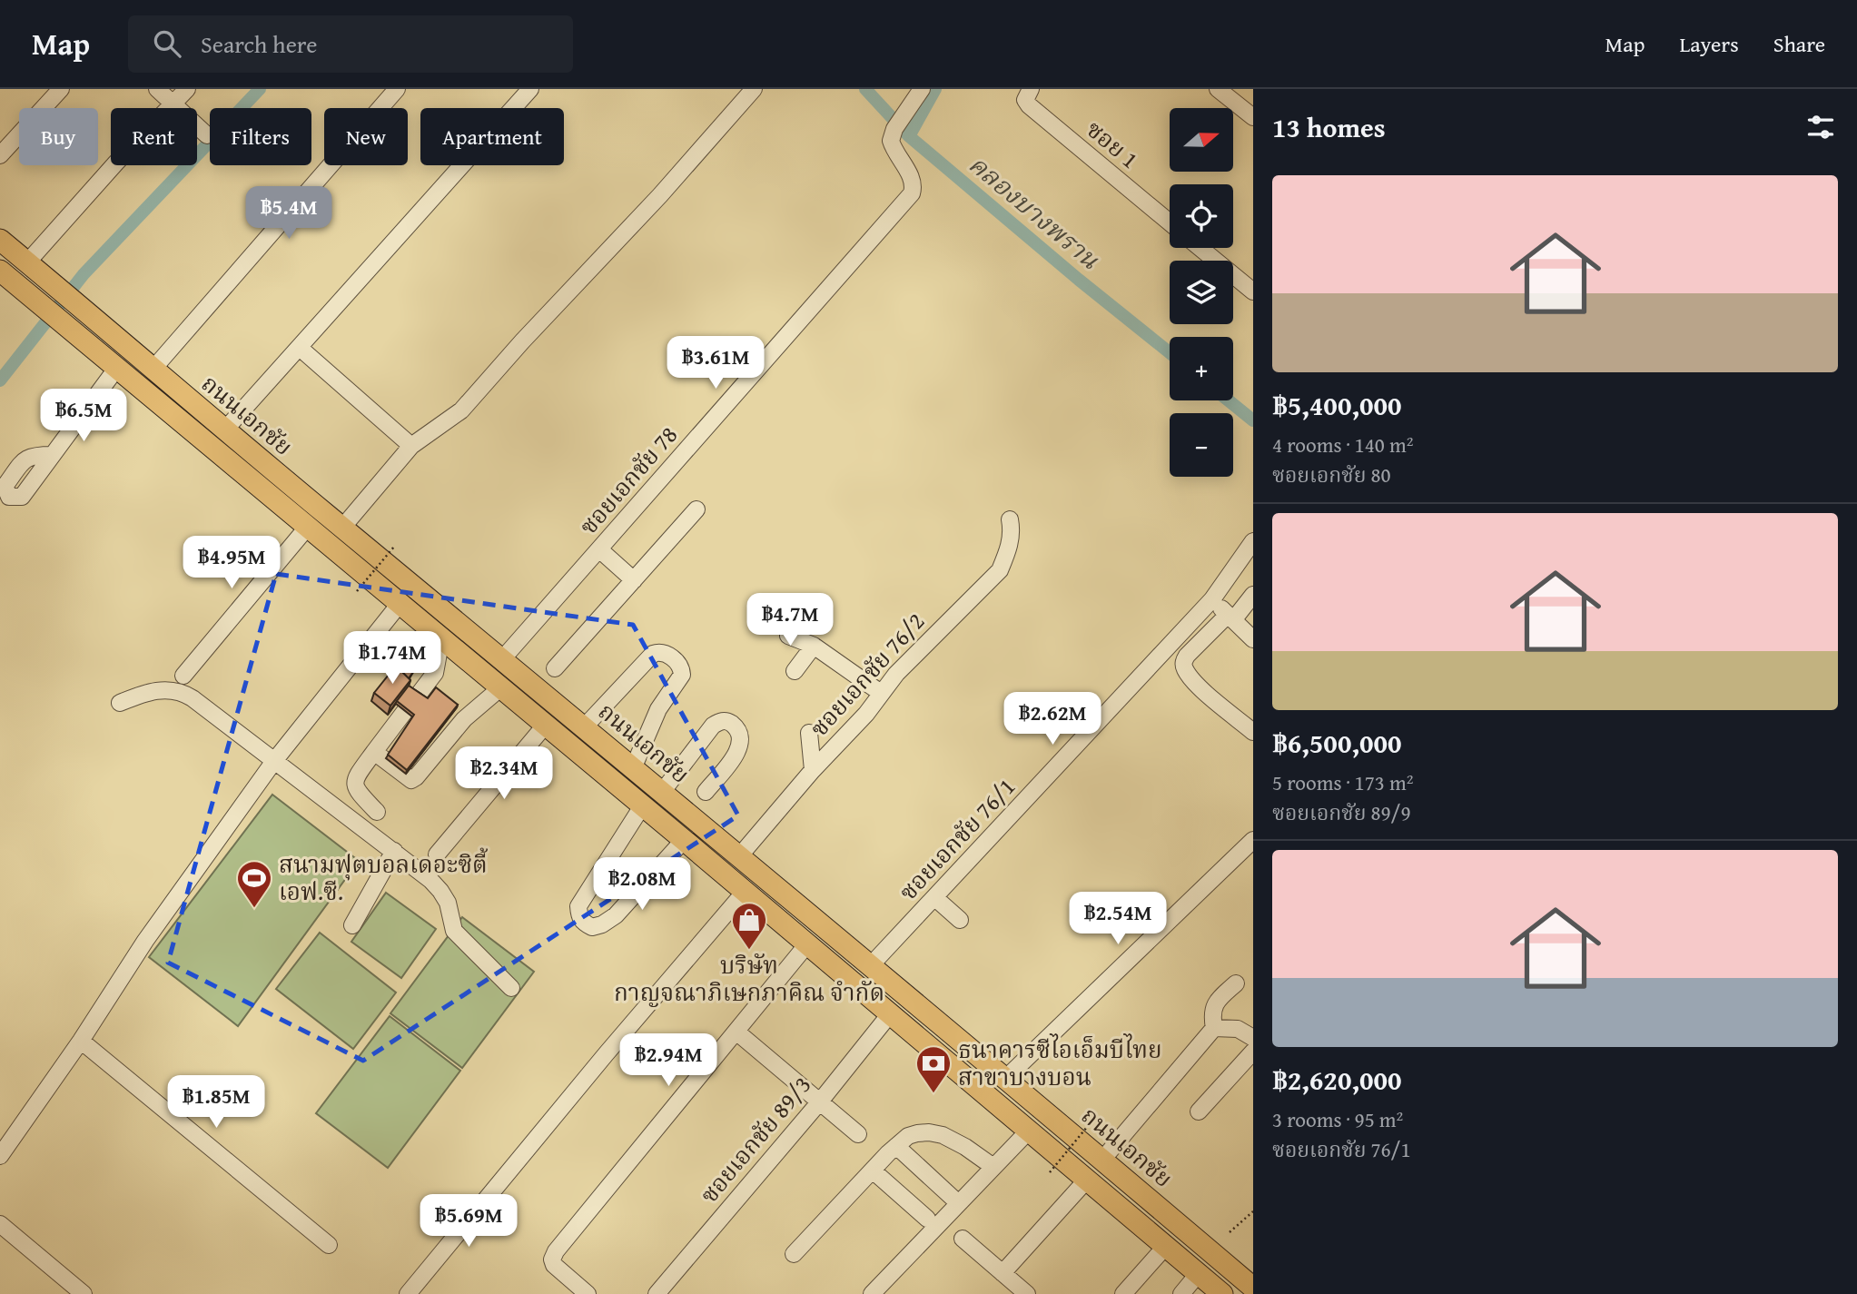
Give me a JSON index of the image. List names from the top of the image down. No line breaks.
{"streets":{"main road":["ถนนเอกชัย"],"street":["ซอย 1","ซอยเอกชัย 78","ซอยเอกชัย 76/2","ซอยเอกชัย 76/1","ซอยเอกชัย 89/3"]},"crossings":[["ถนนเอกชัย","ซอยเอกชัย 78"],["ถนนเอกชัย","ซอยเอกชัย 76/2"],["ถนนเอกชัย","ซอยเอกชัย 76/1"],["ถนนเอกชัย","ซอยเอกชัย 89/3"]],"water":["คลองบางพราน"],"places":{"sports":["สนามฟุตบอลเดอะซิตี้ เอฟ.ซี."],"shop":["บริษัท กาญจณาภิเษกภาคิณ จำกัด"],"bank":["ธนาคารซีไอเอ็มบีไทย สาขาบางบอน"]},"north":"right","page":{"header":"Map","search":"Search here","nav":["Map","Layers","Share"],"heading":"13 homes","map_buttons":["+","−"],"chip":["Buy","Rent","Filters","New","Apartment"],"list":[{"name":"฿5,400,000","note":"4 rooms · 140 m² · ซอยเอกชัย 80"},{"name":"฿6,500,000","note":"5 rooms · 173 m² · ซอยเอกชัย 89/9"},{"name":"฿2,620,000","note":"3 rooms · 95 m² · ซอยเอกชัย 76/1"}],"price":["฿5.4M","฿3.61M","฿6.5M","฿4.95M","฿4.7M","฿1.74M","฿2.62M","฿2.34M","฿2.08M","฿2.54M","฿2.94M","฿1.85M","฿5.69M"]}}
